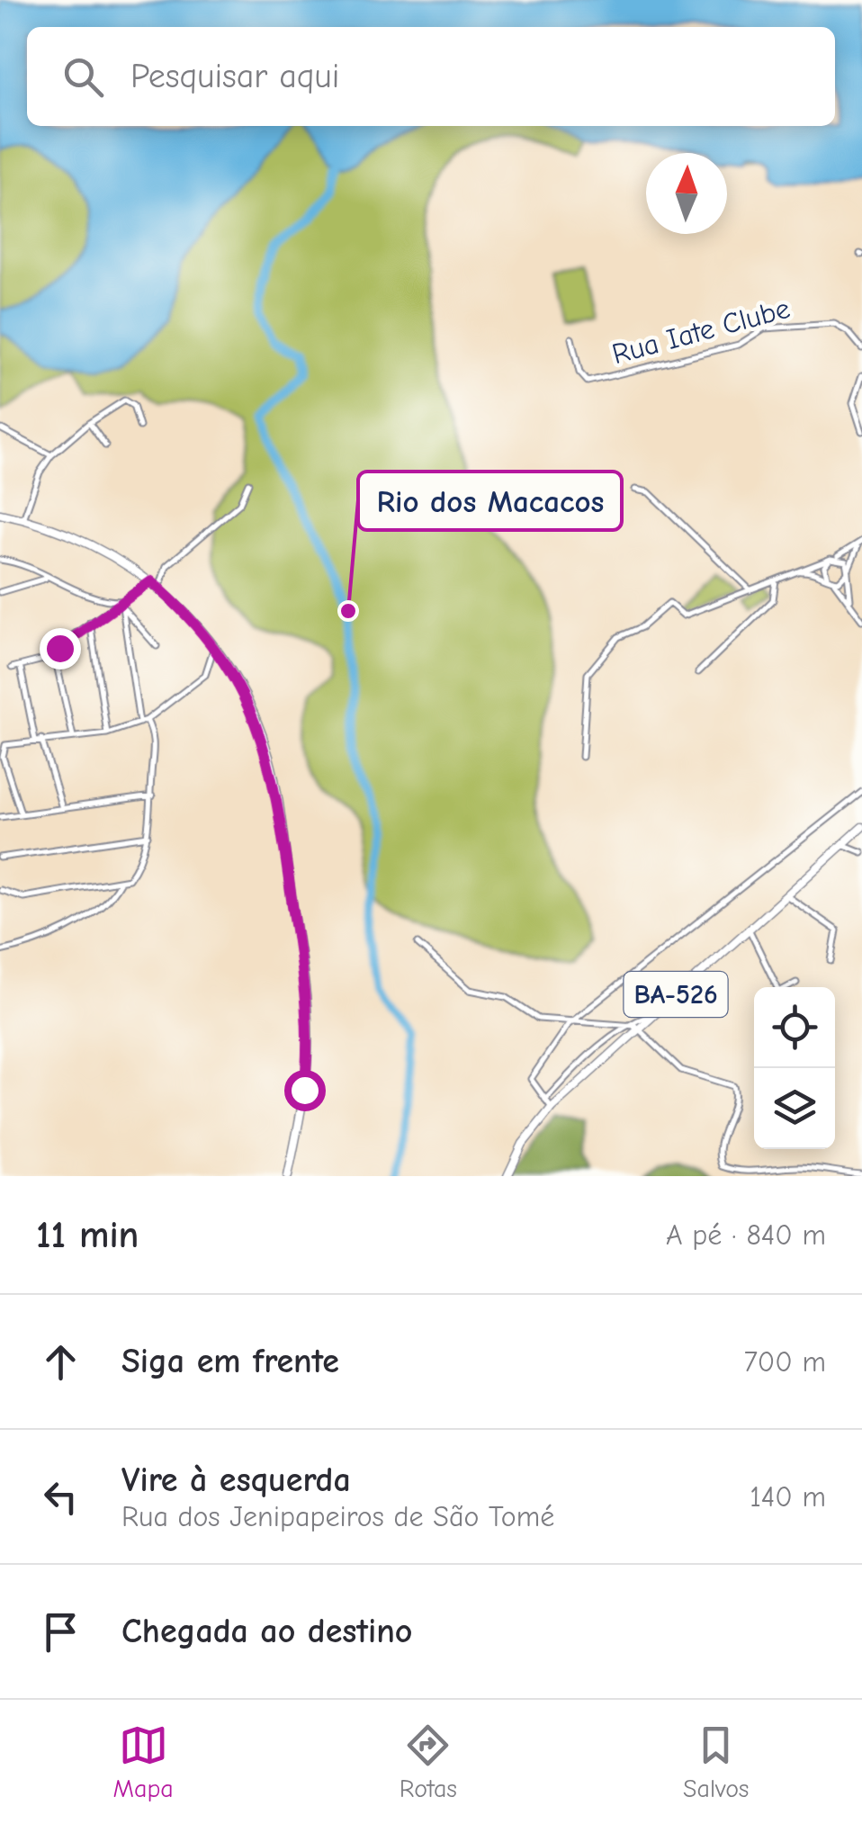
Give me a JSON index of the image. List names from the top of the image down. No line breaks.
{"streets":{"main road":["BA-526"],"street":["Rua Iate Clube"]},"places":["Rio dos Macacos"],"north":"top","page":{"search":"Pesquisar aqui","heading":["11 min","A pé · 840 m"],"list":[["Siga em frente","700 m"],["Vire à esquerda","Rua dos Jenipapeiros de São Tomé","140 m"],"Chegada ao destino"],"nav":["Mapa","Rotas","Salvos"]}}
